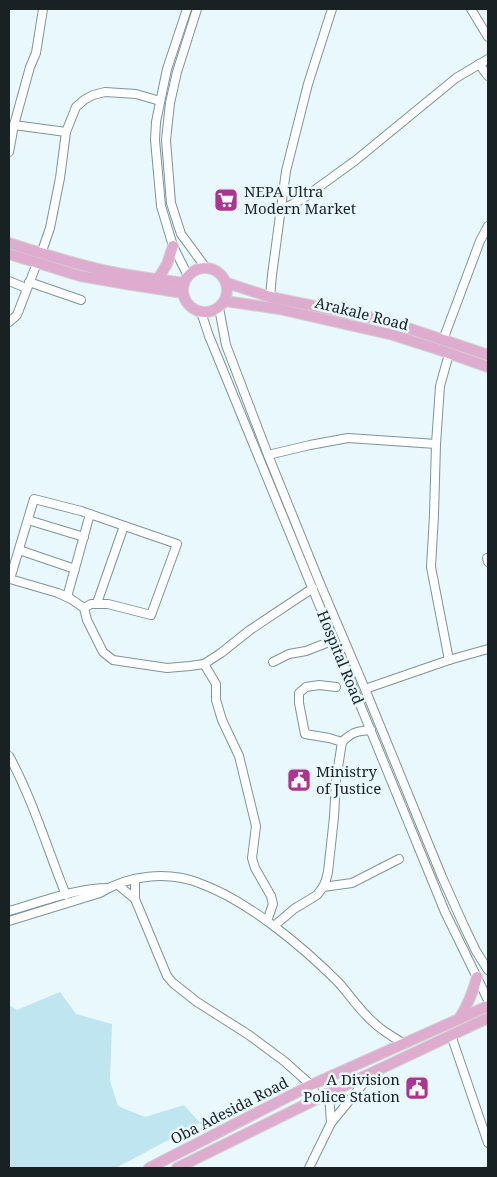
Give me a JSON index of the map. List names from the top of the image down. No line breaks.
{"streets":{"main road":["Arakale Road","Oba Adesida Road"],"street":["Hospital Road"]},"crossings":[["Arakale Road","Hospital Road"]],"places":{"supermarket":["NEPA Ultra Modern Market"],"public building":["Ministry of Justice","A Division Police Station"]}}
